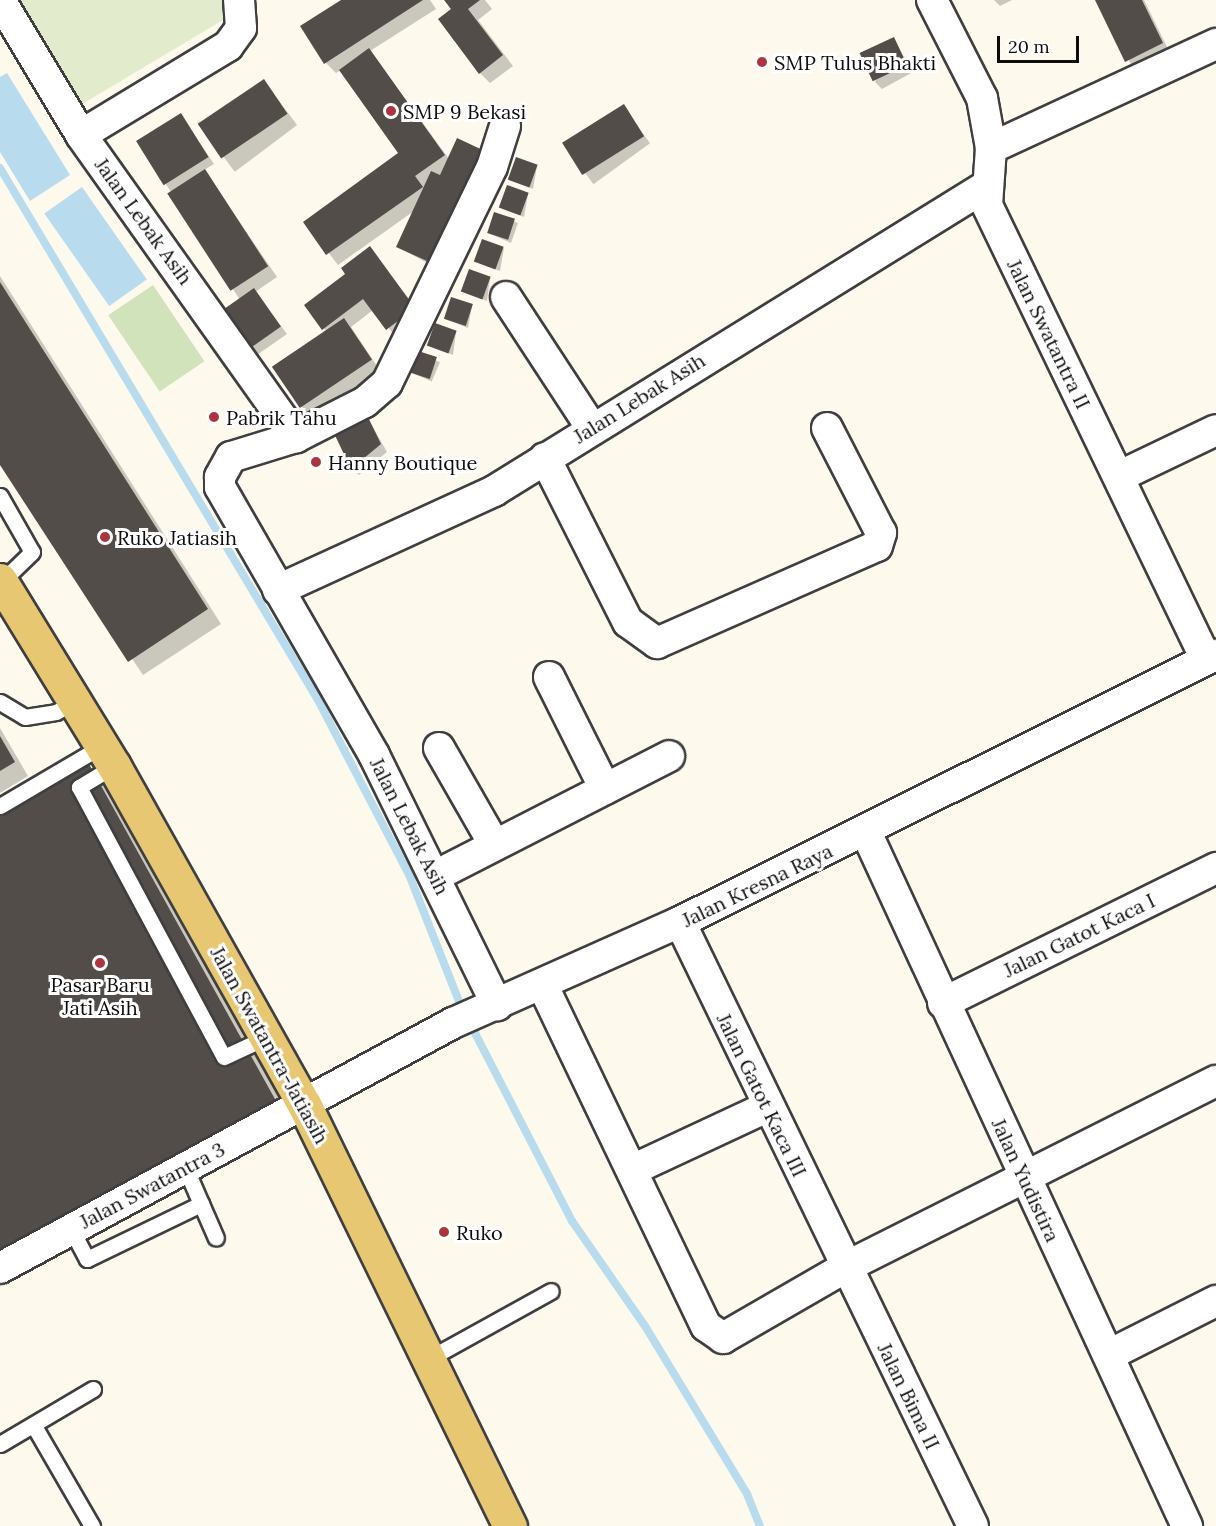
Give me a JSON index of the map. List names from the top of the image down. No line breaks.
{"streets":{"main road":["Jalan Swatantra-Jatiasih"],"street":["Jalan Lebak Asih","Jalan Swatantra II","Jalan Kresna Raya","Jalan Gatot Kaca I","Jalan Gatot Kaca III","Jalan Yudistira","Jalan Swatantra 3","Jalan Bima II"]},"crossings":[["Jalan Lebak Asih","Jalan Swatantra II"],["Jalan Lebak Asih","Jalan Kresna Raya"],["Jalan Swatantra II","Jalan Kresna Raya"],["Jalan Kresna Raya","Jalan Swatantra-Jatiasih"],["Jalan Kresna Raya","Jalan Gatot Kaca III"],["Jalan Kresna Raya","Jalan Yudistira"],["Jalan Kresna Raya","Jalan Swatantra 3"],["Jalan Gatot Kaca I","Jalan Yudistira"],["Jalan Swatantra-Jatiasih","Jalan Swatantra 3"],["Jalan Gatot Kaca III","Jalan Bima II"]],"places":["SMP Tulus Bhakti","SMP 9 Bekasi","Pabrik Tahu","Hanny Boutique","Ruko Jatiasih","Pasar Baru Jati Asih","Ruko"],"scale_bar":"20 m"}
